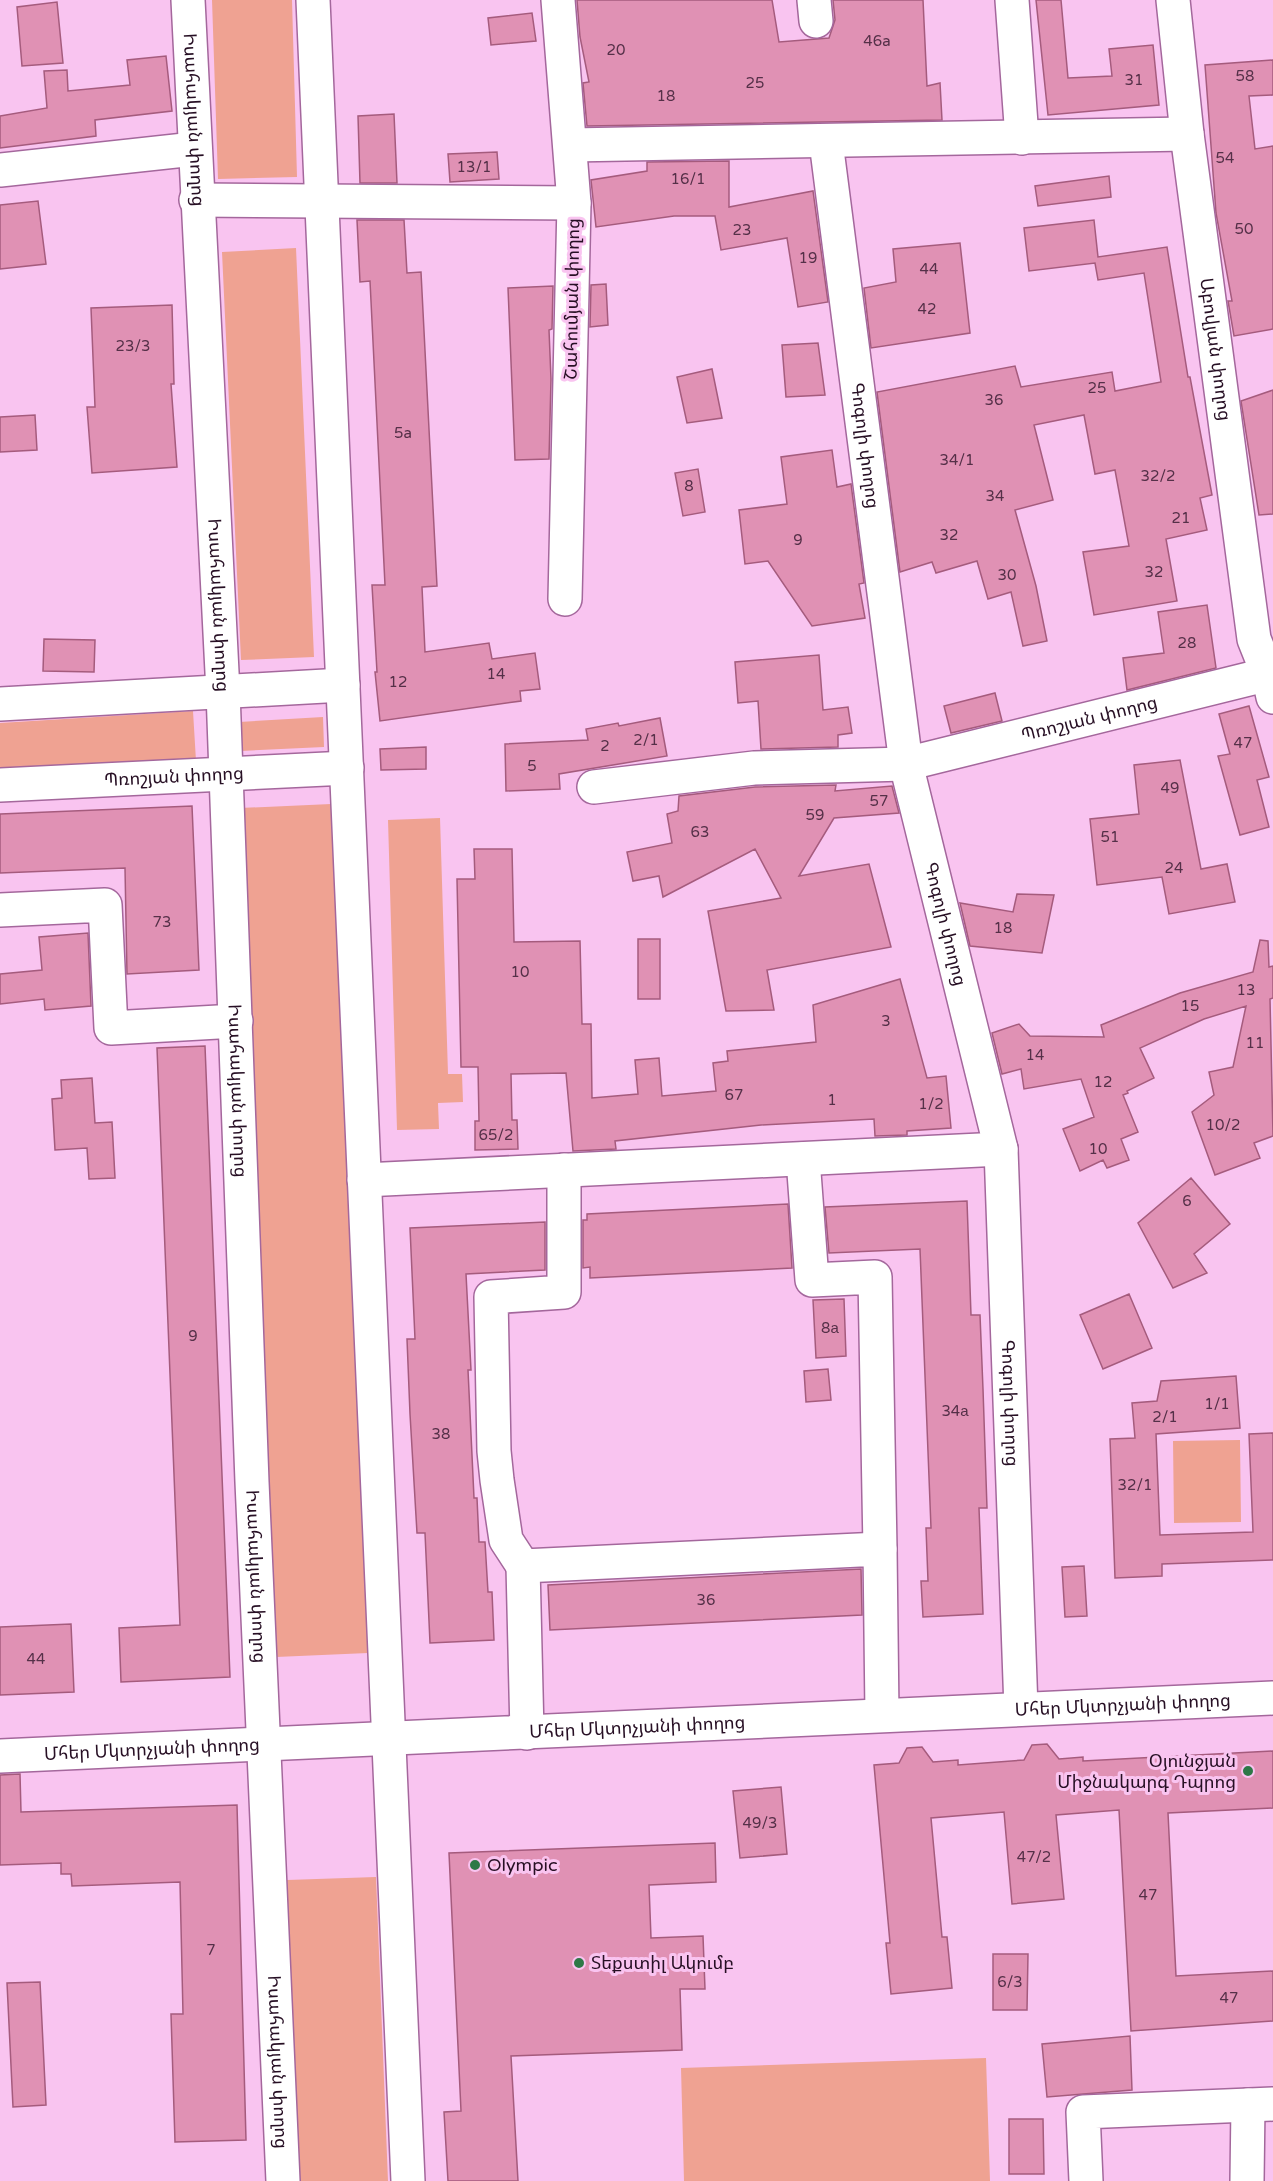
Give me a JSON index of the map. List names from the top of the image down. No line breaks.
{"streets":{"street":["Իսահակյան փողոց","Շահումյան փողոց","Աբովյան փողոց","Գոգոլի փողոց","Պռոշյան փողոց","Մհեր Մկտրչյանի փողոց"]},"crossings":[["Իսահակյան փողոց","Պռոշյան փողոց"],["Իսահակյան փողոց","Մհեր Մկտրչյանի փողոց"],["Աբովյան փողոց","Պռոշյան փողոց"],["Գոգոլի փողոց","Պռոշյան փողոց"],["Գոգոլի փողոց","Մհեր Մկտրչյանի փողոց"]],"places":["Օյունջյան Միջնակարգ Դպրոց","Olympic","Տեքստիլ Ակումբ"],"house_numbers":["46a","20","58","31","25","18","54","13/1","16/1","50","23","19","44","42","23/3","25","36","5a","34/1","32/2","8","34","21","32","9","32","30","28","14","12","2/1","47","2","5","49","57","59","63","51","24","73","18","10","13","15","3","11","14","12","67","1","1/2","10/2","65/2","10","6","8а","9","1/1","34а","2/1","38","32/1","36","44","49/3","47/2","47","7","6/3","47"]}
